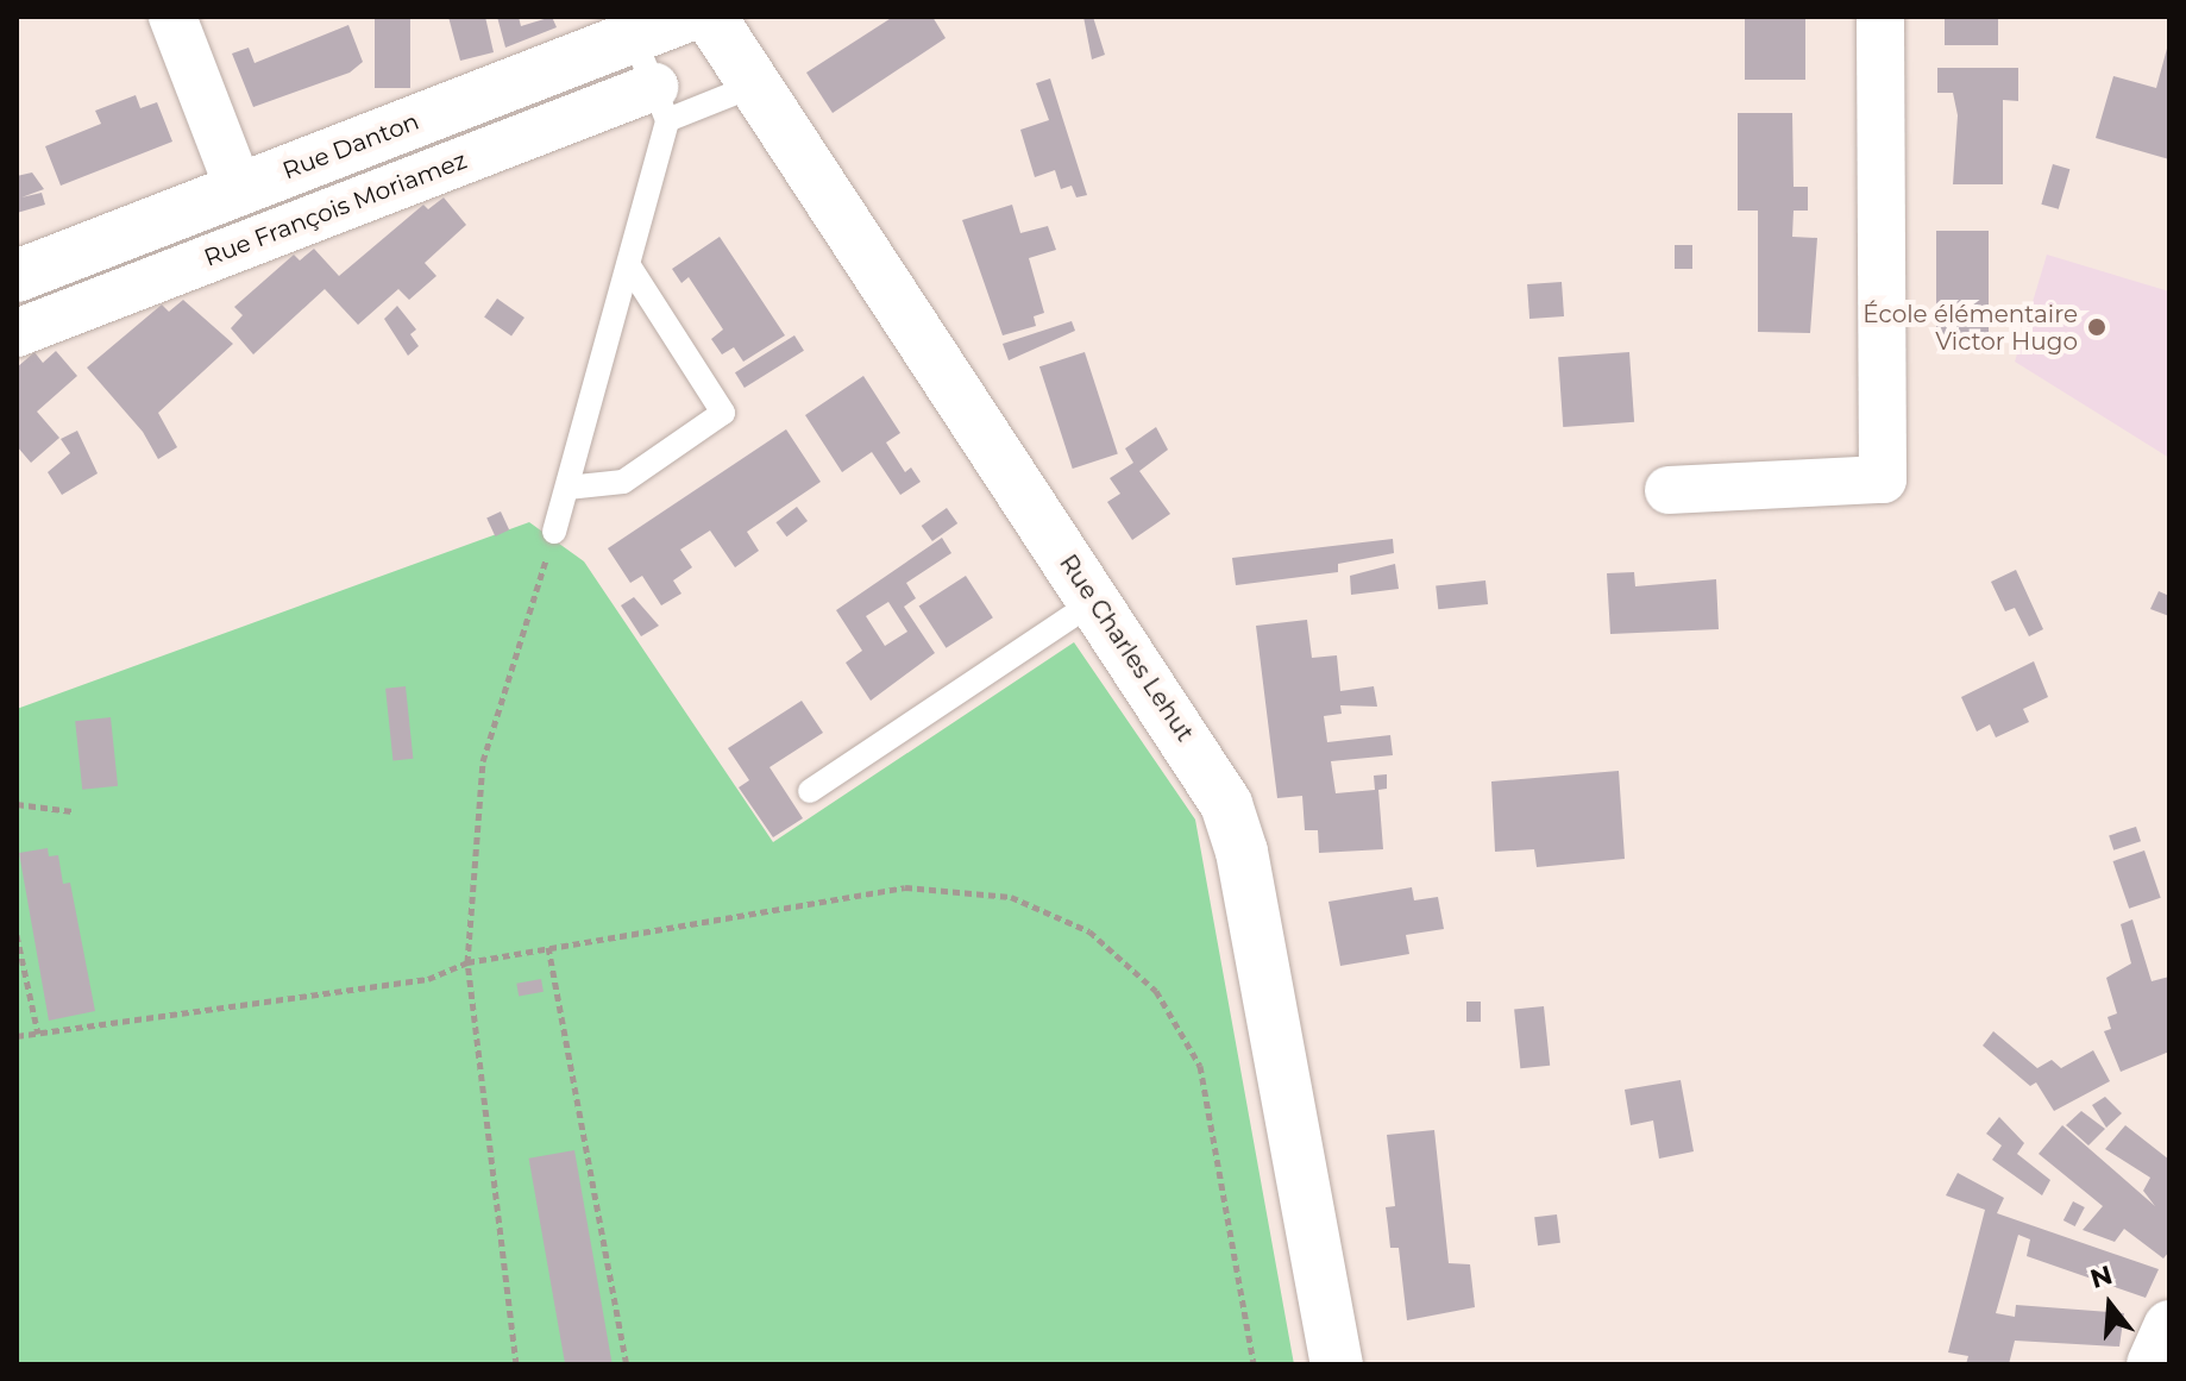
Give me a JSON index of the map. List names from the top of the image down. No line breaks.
{"streets":{"street":["Rue Danton","Rue François Moriamez","Rue Charles Lehut"]},"places":["École élémentaire Victor Hugo"],"north":"top"}
